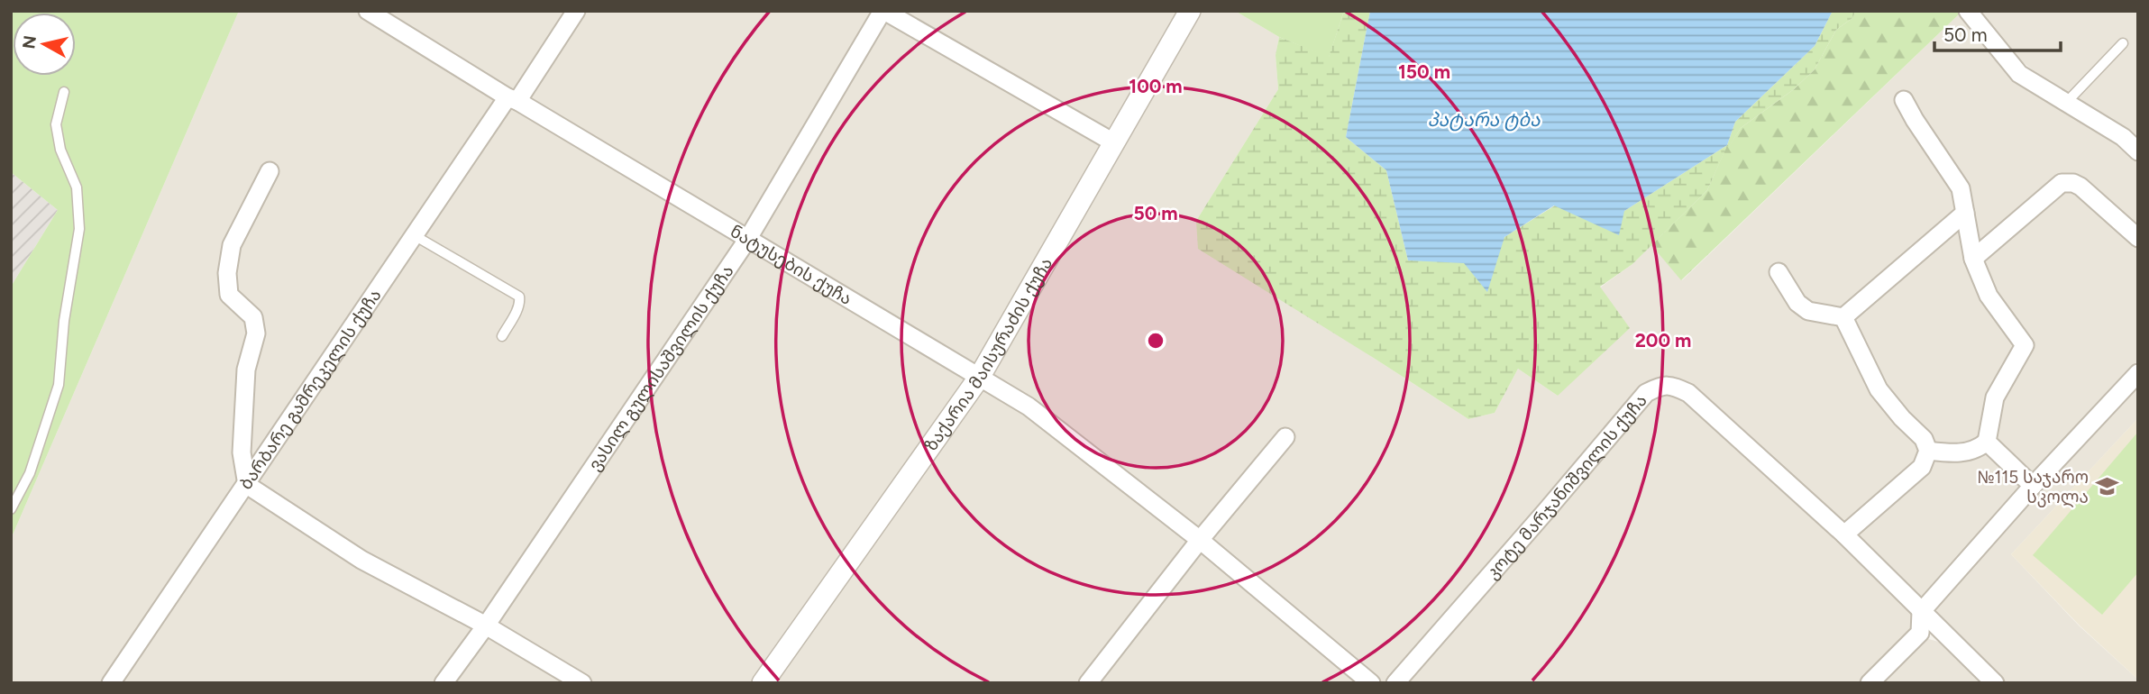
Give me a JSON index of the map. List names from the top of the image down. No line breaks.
{"streets":{"street":["ნატუსების ქუჩა","ზაქარია მაისურაძის ქუჩა","ვასილ გულისაშვილის ქუჩა","ბარბარე გამრეკელის ქუჩა","კოტე მარჯანიშვილის ქუჩა"]},"crossings":[["ნატუსების ქუჩა","ზაქარია მაისურაძის ქუჩა"],["ნატუსების ქუჩა","ვასილ გულისაშვილის ქუჩა"],["ნატუსების ქუჩა","ბარბარე გამრეკელის ქუჩა"]],"water":["პატარა ტბა"],"places":{"school or university":["№115 საჯარო სკოლა"]},"scale_bar":"50 m","north":"left","rings":["150 m","100 m","50 m","200 m"]}
